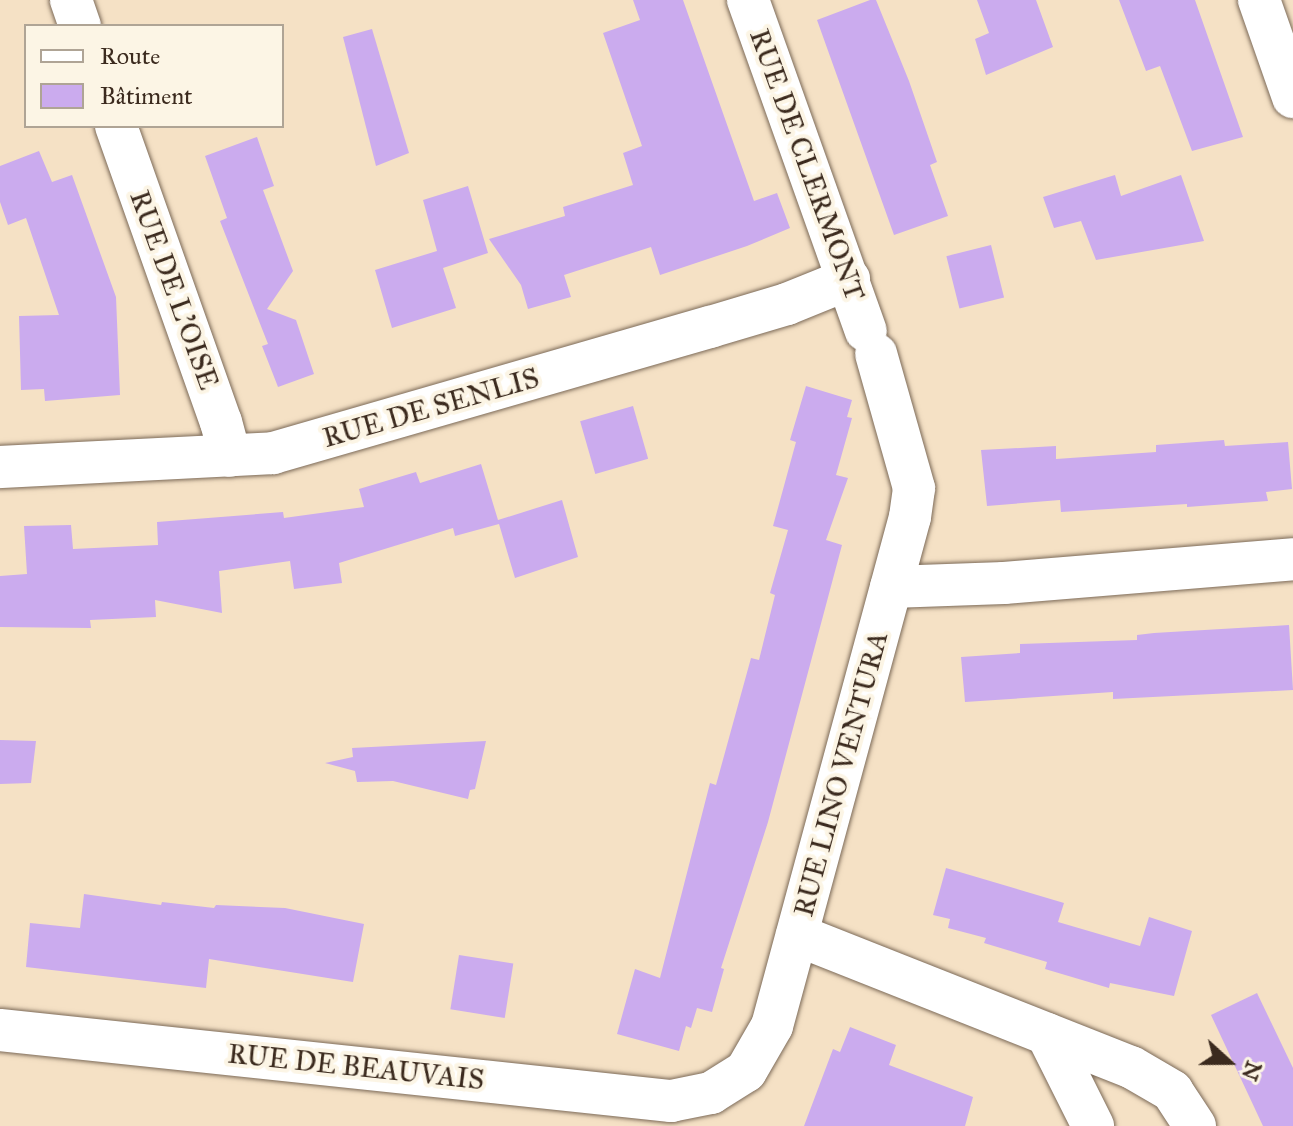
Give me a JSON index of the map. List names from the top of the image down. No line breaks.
{"streets":{"street":["RUE DE CLERMONT","RUE DE L'OISE","RUE DE SENLIS","RUE LINO VENTURA","RUE DE BEAUVAIS"]},"crossings":[["RUE DE CLERMONT","RUE DE SENLIS"],["RUE DE CLERMONT","RUE LINO VENTURA"],["RUE DE L'OISE","RUE DE SENLIS"],["RUE LINO VENTURA","RUE DE BEAUVAIS"]],"legend":["Route","Bâtiment"],"north":"right"}
